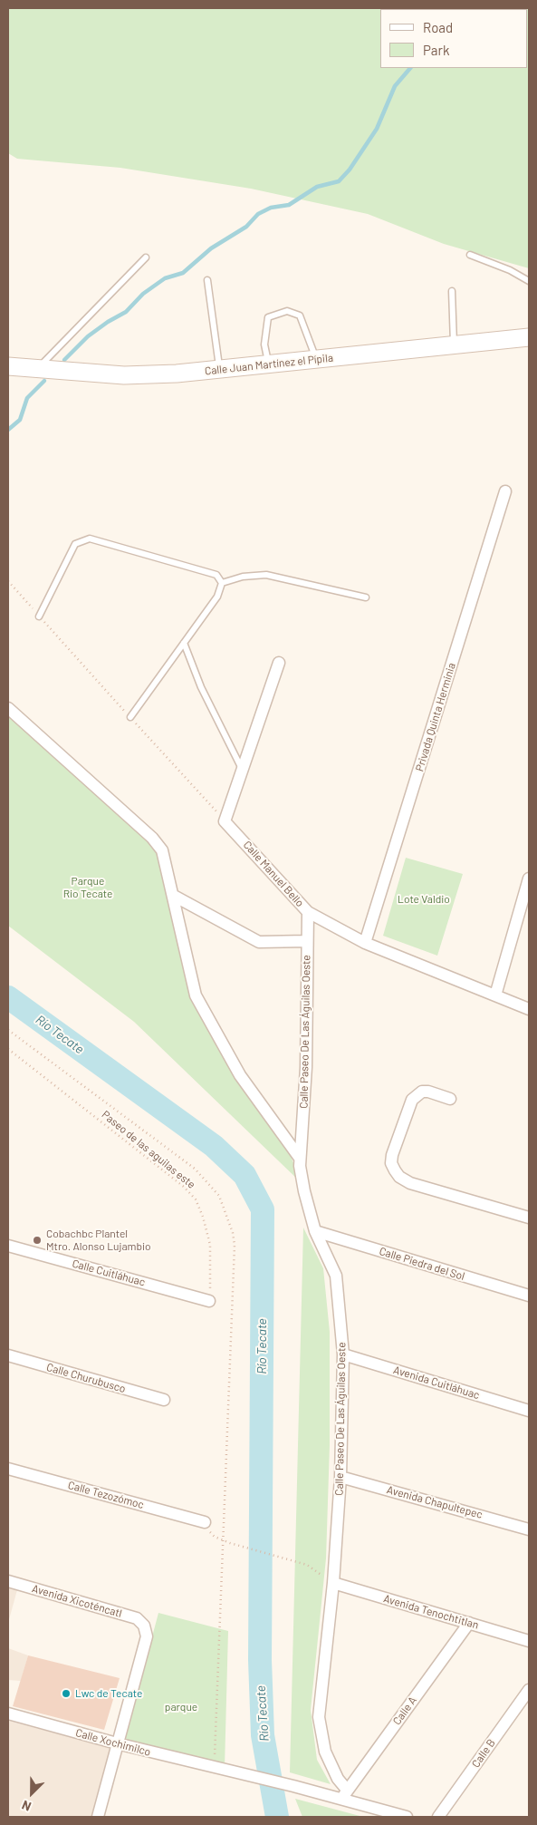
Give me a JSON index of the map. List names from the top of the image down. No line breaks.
{"streets":{"main road":["Calle Juan Martínez el Pípila"],"street":["Privada Quinta Herminia","Calle Manuel Bello","Calle Paseo De Las Águilas Oeste","Calle Piedra del Sol","Calle Cuitláhuac","Calle Churubusco","Avenida Cuitláhuac","Calle Tezozómoc","Avenida Chapultepec","Avenida Xicoténcatl","Avenida Tenochtitlan","Calle A","Calle Xochimilco","Calle B"],"path":["Paseo de las aguilas este"]},"crossings":[["Privada Quinta Herminia","Calle Manuel Bello"],["Calle Manuel Bello","Calle Paseo De Las Águilas Oeste"],["Calle Paseo De Las Águilas Oeste","Calle Piedra del Sol"],["Calle Paseo De Las Águilas Oeste","Avenida Cuitláhuac"],["Calle Paseo De Las Águilas Oeste","Avenida Chapultepec"],["Calle Paseo De Las Águilas Oeste","Avenida Tenochtitlan"],["Calle Paseo De Las Águilas Oeste","Calle A"],["Paseo de las aguilas este","Calle Cuitláhuac"],["Avenida Xicoténcatl","Calle Xochimilco"],["Avenida Tenochtitlan","Calle A"],["Calle A","Calle Xochimilco"]],"water":["Río Tecate"],"parks":["Parque Rio Tecate","Lote Valdio","parque"],"places":["Cobachbc Plantel Mtro. Alonso Lujambio","Lwc de Tecate"],"legend":["Road","Park"],"north":"bottom left"}
